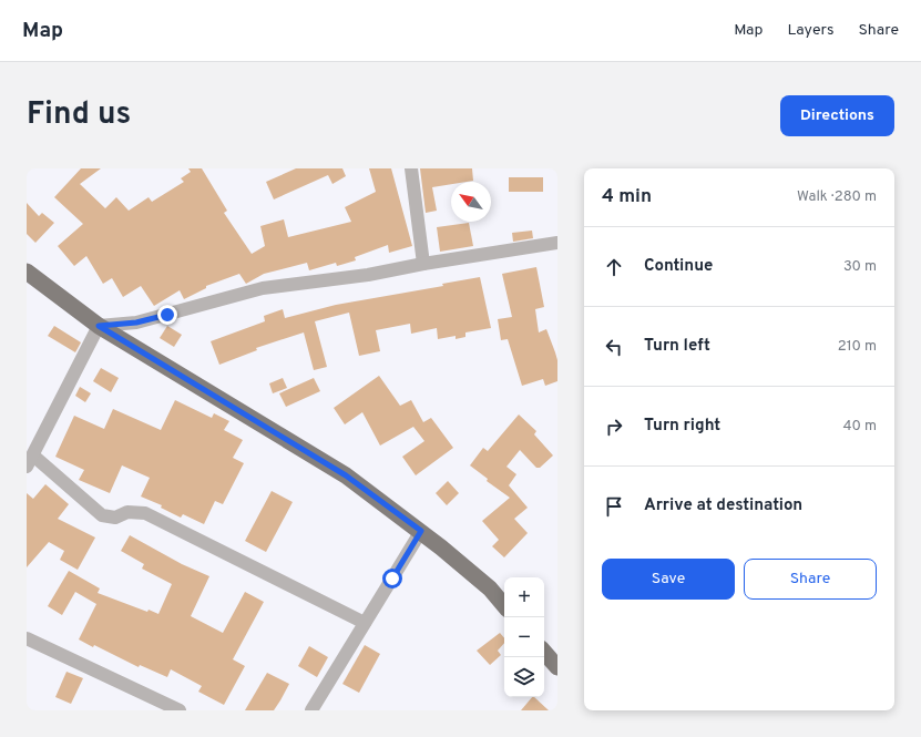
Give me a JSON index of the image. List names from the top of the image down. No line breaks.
{"north":"top left","page":{"header":"Map","nav":["Map","Layers","Share"],"title":"Find us","buttons":["Directions",["Save","Share"]],"heading":["4 min","Walk · 280 m"],"list":[["Continue","30 m"],["Turn left","210 m"],["Turn right","40 m"],"Arrive at destination"],"map_buttons":["+","−"]}}
